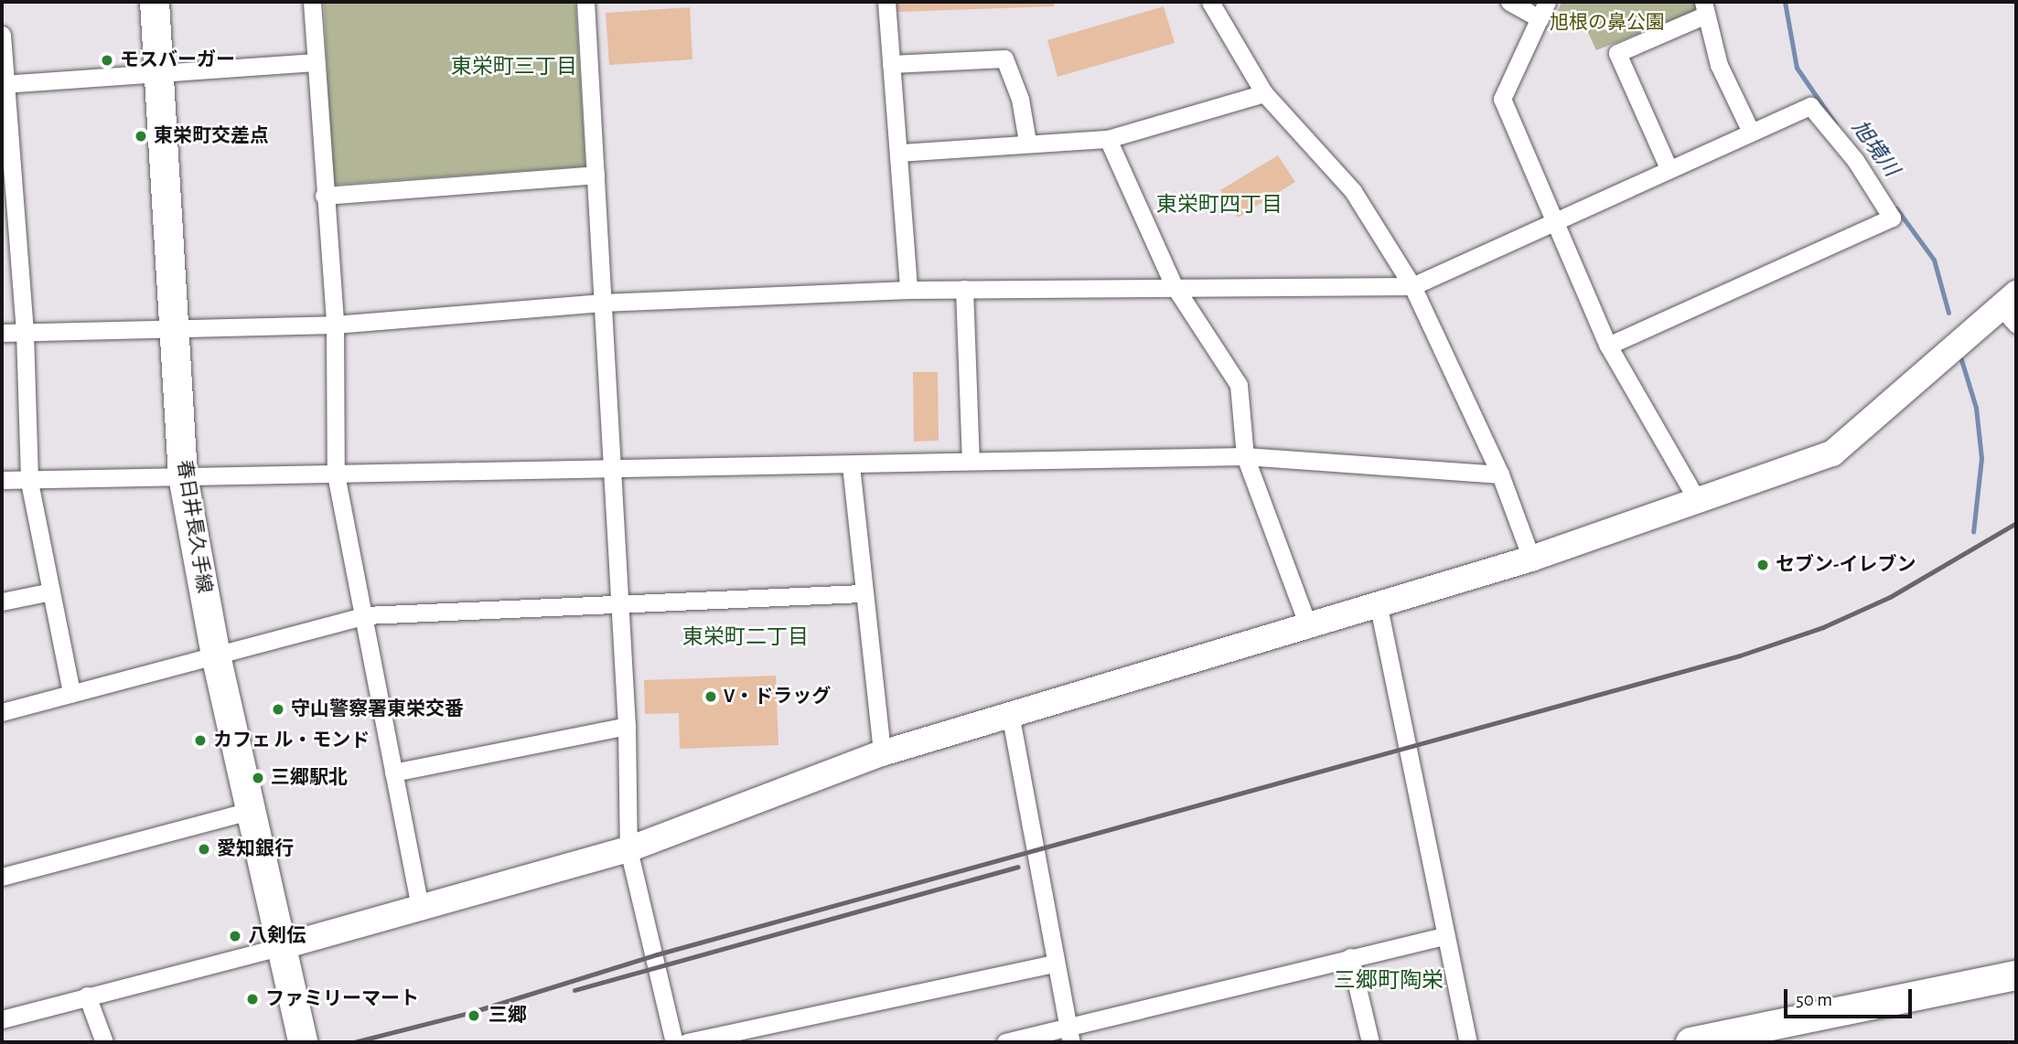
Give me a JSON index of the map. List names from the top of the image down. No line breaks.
{"streets":{"main road":["春日井長久手線"]},"districts":["東栄町三丁目","東栄町四丁目","東栄町二丁目","三郷町陶栄"],"water":["旭境川"],"parks":["旭根の鼻公園"],"places":["モスバーガー","東栄町交差点","セブン-イレブン","V・ドラッグ","守山警察署東栄交番","カフェ ル・モンド","三郷駅北","愛知銀行","八剣伝","ファミリーマート","三郷"],"scale_bar":"50 m"}
